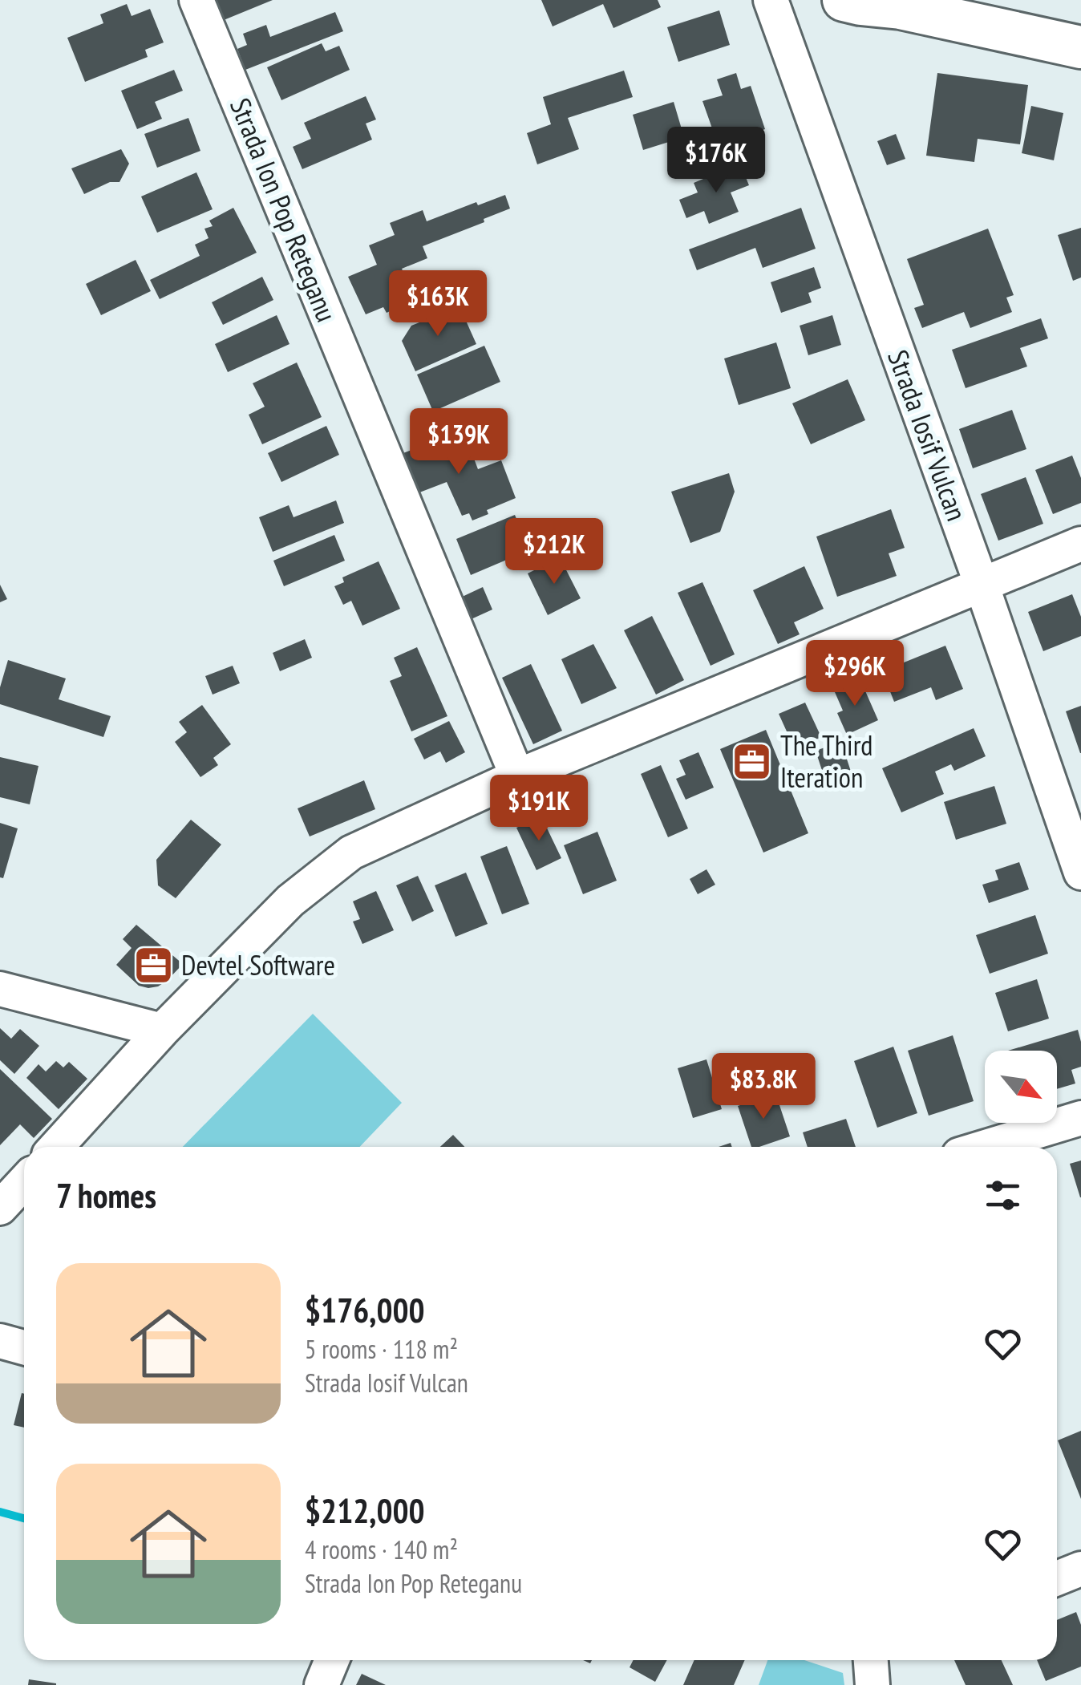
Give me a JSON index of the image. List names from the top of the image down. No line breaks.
{"streets":{"street":["Strada Ion Pop Reteganu","Strada Iosif Vulcan"]},"places":{"office":["The Third Iteration","Devtel Software"]},"north":"bottom right","page":{"price":["$176K","$163K","$139K","$212K","$296K","$191K","$83.8K"],"heading":"7 homes","list":[{"name":"$176,000","note":"5 rooms · 118 m² · Strada Iosif Vulcan"},{"name":"$212,000","note":"4 rooms · 140 m² · Strada Ion Pop Reteganu"}]}}
